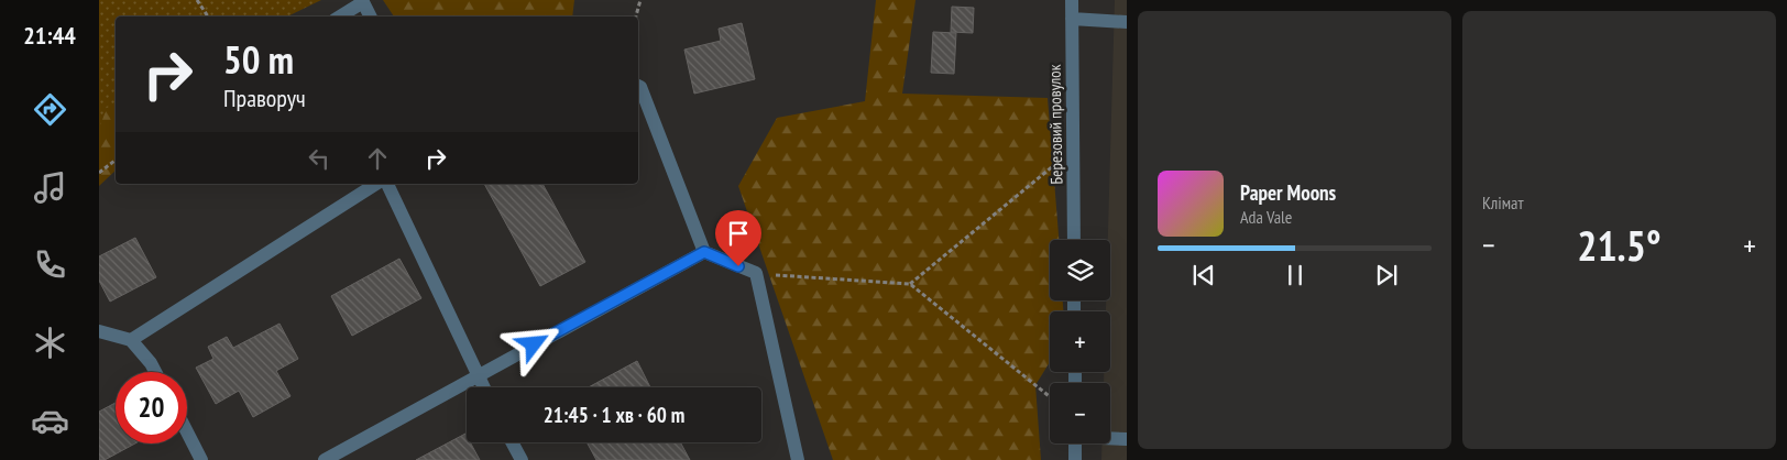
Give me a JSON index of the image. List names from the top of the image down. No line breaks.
{"streets":{"street":["Березовий провулок"]},"page":{"tabs":"21:44","tile":"Клімат","turn":["50 m","Праворуч"],"song":["Paper Moons","Ada Vale"],"heat":["−","21.5°","+"],"map_buttons":["+","−"],"limit":"20","trip":"21:45 · 1 хв · 60 m"}}
